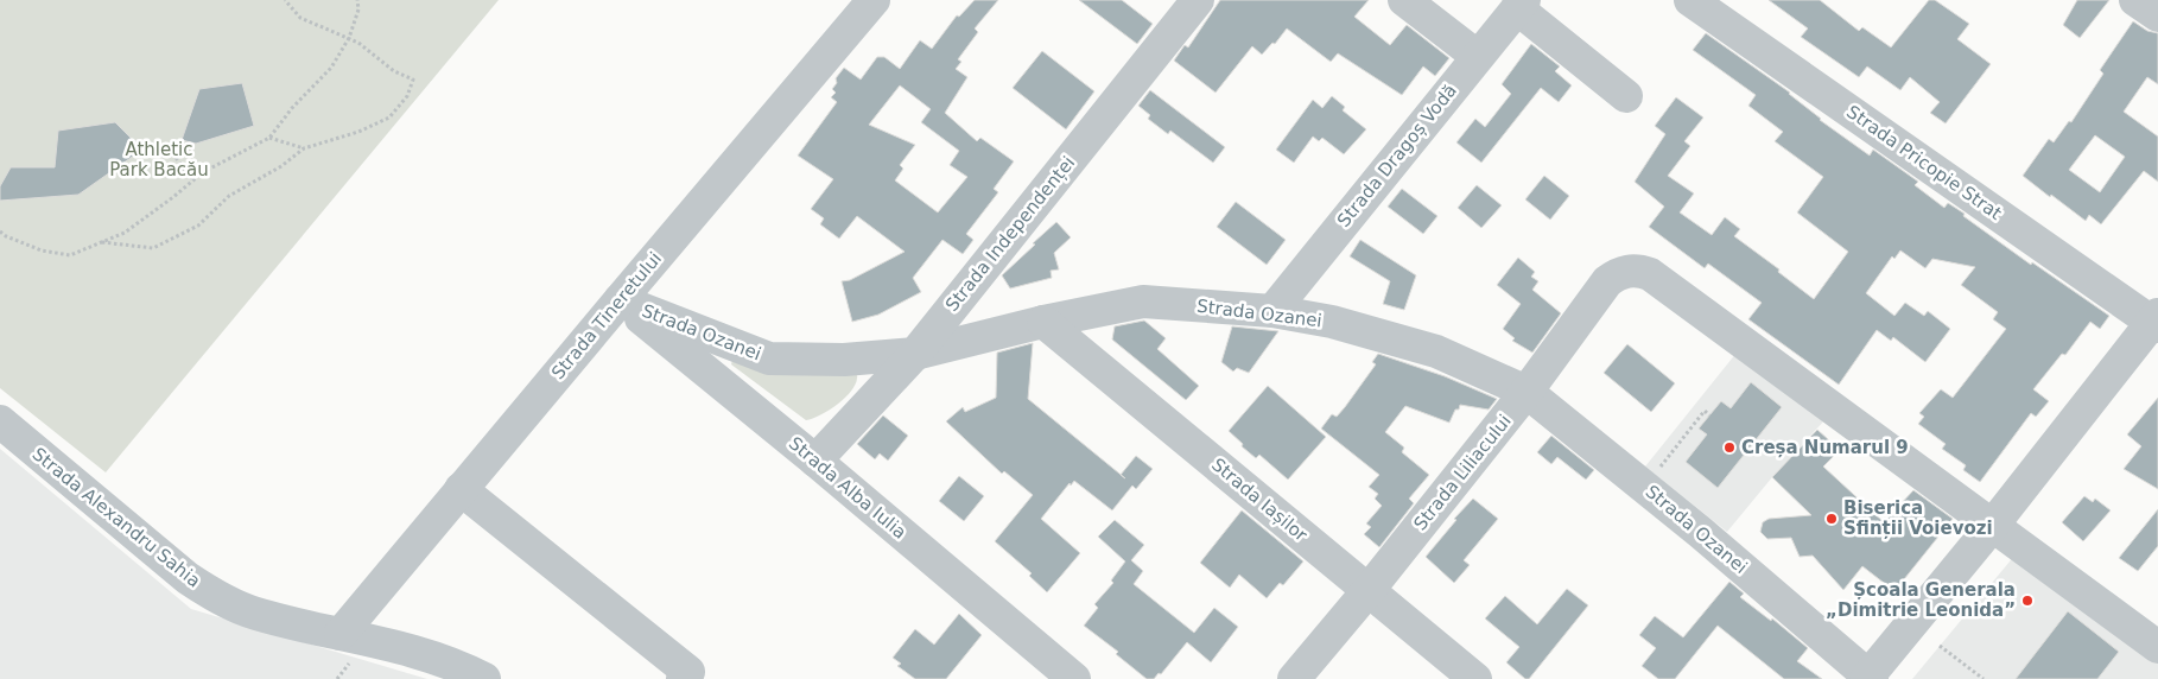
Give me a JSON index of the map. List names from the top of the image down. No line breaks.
{"streets":{"street":["Strada Dragoș Vodă","Strada Pricopie Strat","Strada Independenței","Strada Ozanei","Strada Tineretului","Strada Liliacului","Strada Alba Iulia","Strada Iașilor","Strada Alexandru Sahia"]},"crossings":[["Strada Dragoș Vodă","Strada Ozanei"],["Strada Independenței","Strada Ozanei"],["Strada Independenței","Strada Alba Iulia"],["Strada Ozanei","Strada Tineretului"],["Strada Ozanei","Strada Liliacului"],["Strada Ozanei","Strada Alba Iulia"],["Strada Ozanei","Strada Iașilor"],["Strada Tineretului","Strada Alba Iulia"],["Strada Tineretului","Strada Alexandru Sahia"],["Strada Liliacului","Strada Iașilor"]],"parks":["Athletic Park Bacău"],"places":["Creșa Numarul 9","Biserica Sfinții Voievozi","Școala Generala „Dimitrie Leonida”"]}
